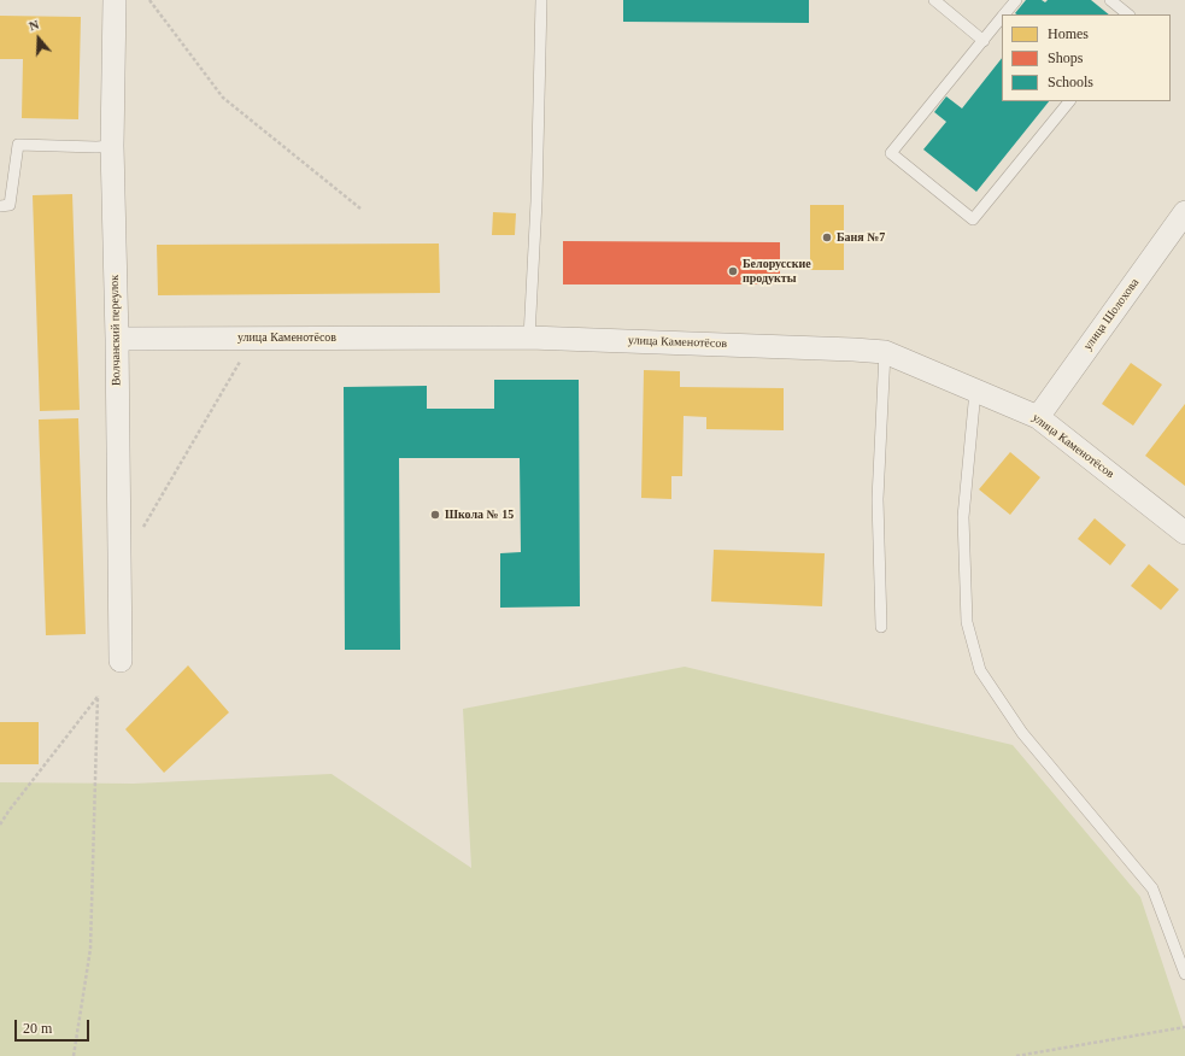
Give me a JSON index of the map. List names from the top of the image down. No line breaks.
{"streets":{"street":["улица Шолохова","Волчанский переулок","улица Каменотёсов"]},"crossings":[["улица Шолохова","улица Каменотёсов"],["Волчанский переулок","улица Каменотёсов"]],"places":["Баня №7","Белорусские продукты","Школа № 15"],"legend":["Homes","Shops","Schools"],"scale_bar":"20 m","north":"top"}
